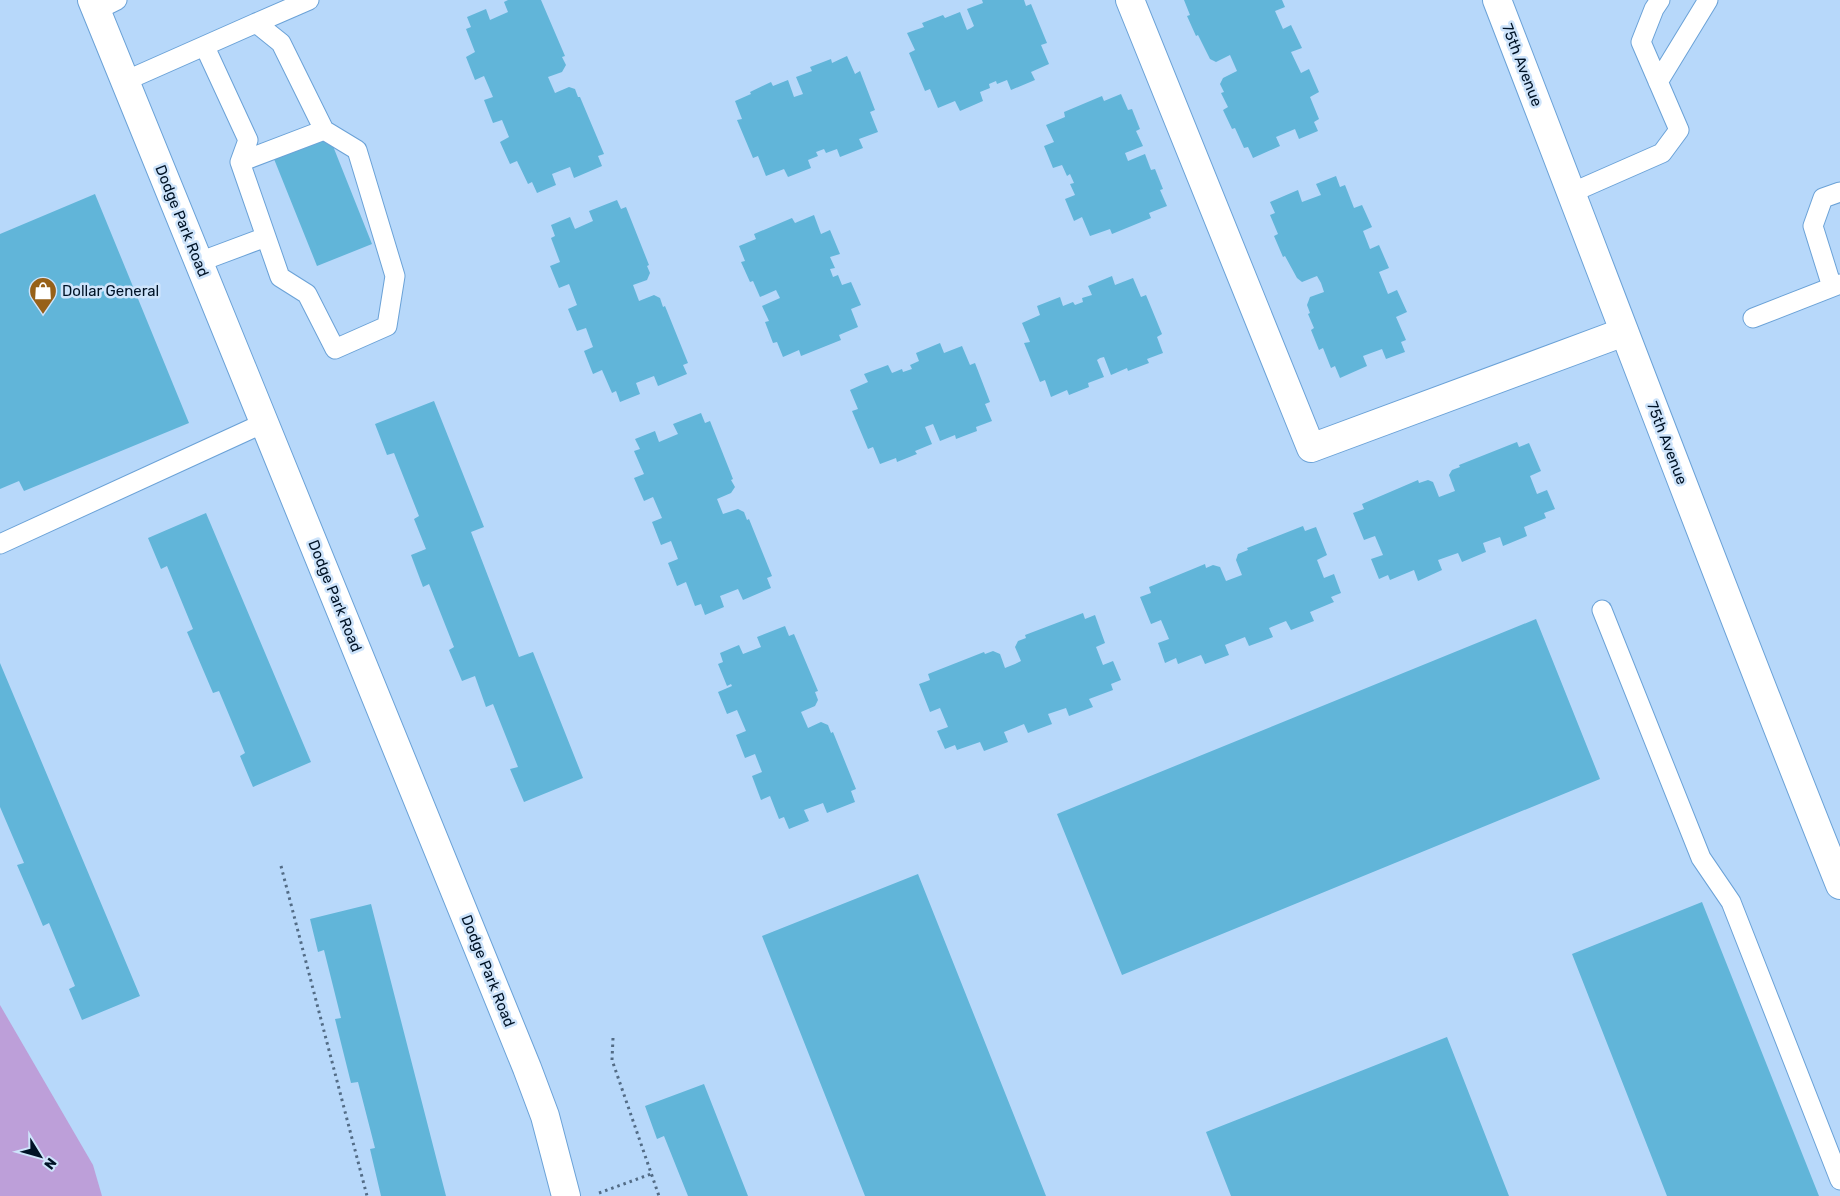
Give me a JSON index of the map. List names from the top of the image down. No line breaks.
{"streets":{"street":["75th Avenue","Dodge Park Road"]},"places":{"shop":["Dollar General"]},"north":"bottom right"}
